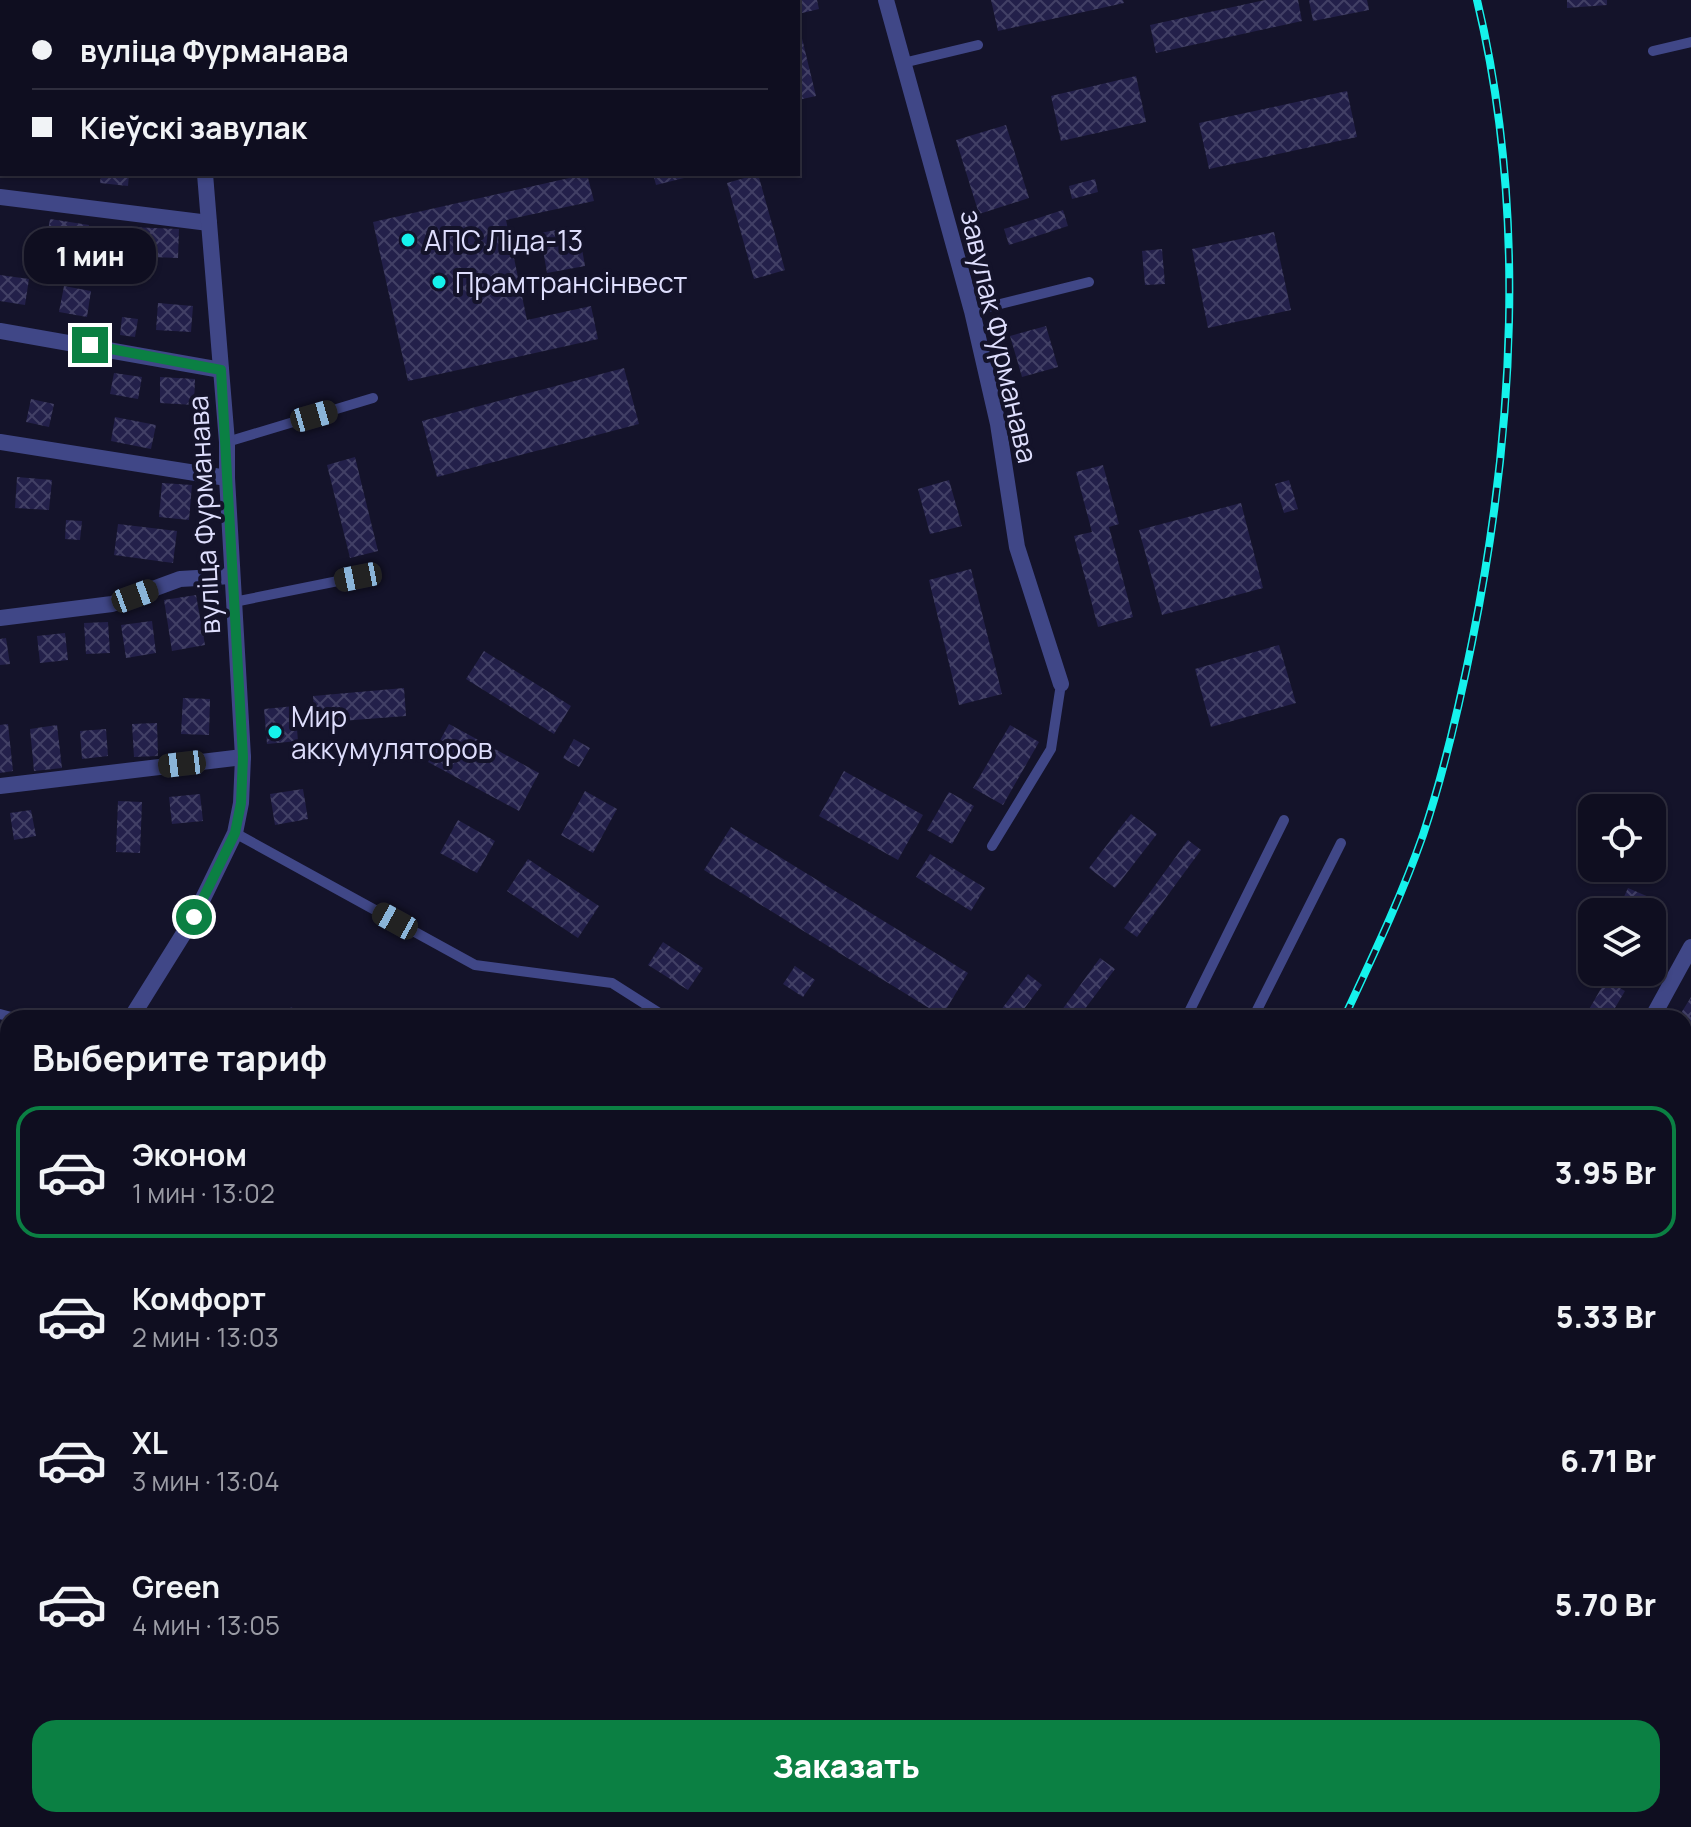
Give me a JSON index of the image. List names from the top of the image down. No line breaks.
{"streets":{"street":["завулак Фурманава","вуліца Фурманава"]},"places":["АПС Ліда-13","Прамтрансінвест","Мир аккумуляторов"],"page":{"banner":["вуліца Фурманава","Кіеўскі завулак"],"bubble":"1 мин","heading":"Выберите тариф","list":[{"name":"Эконом","note":"1 мин · 13:02","value":"3.95 Br"},{"name":"Комфорт","note":"2 мин · 13:03","value":"5.33 Br"},{"name":"XL","note":"3 мин · 13:04","value":"6.71 Br"},{"name":"Green","note":"4 мин · 13:05","value":"5.70 Br"}],"buttons":"Заказать"}}
